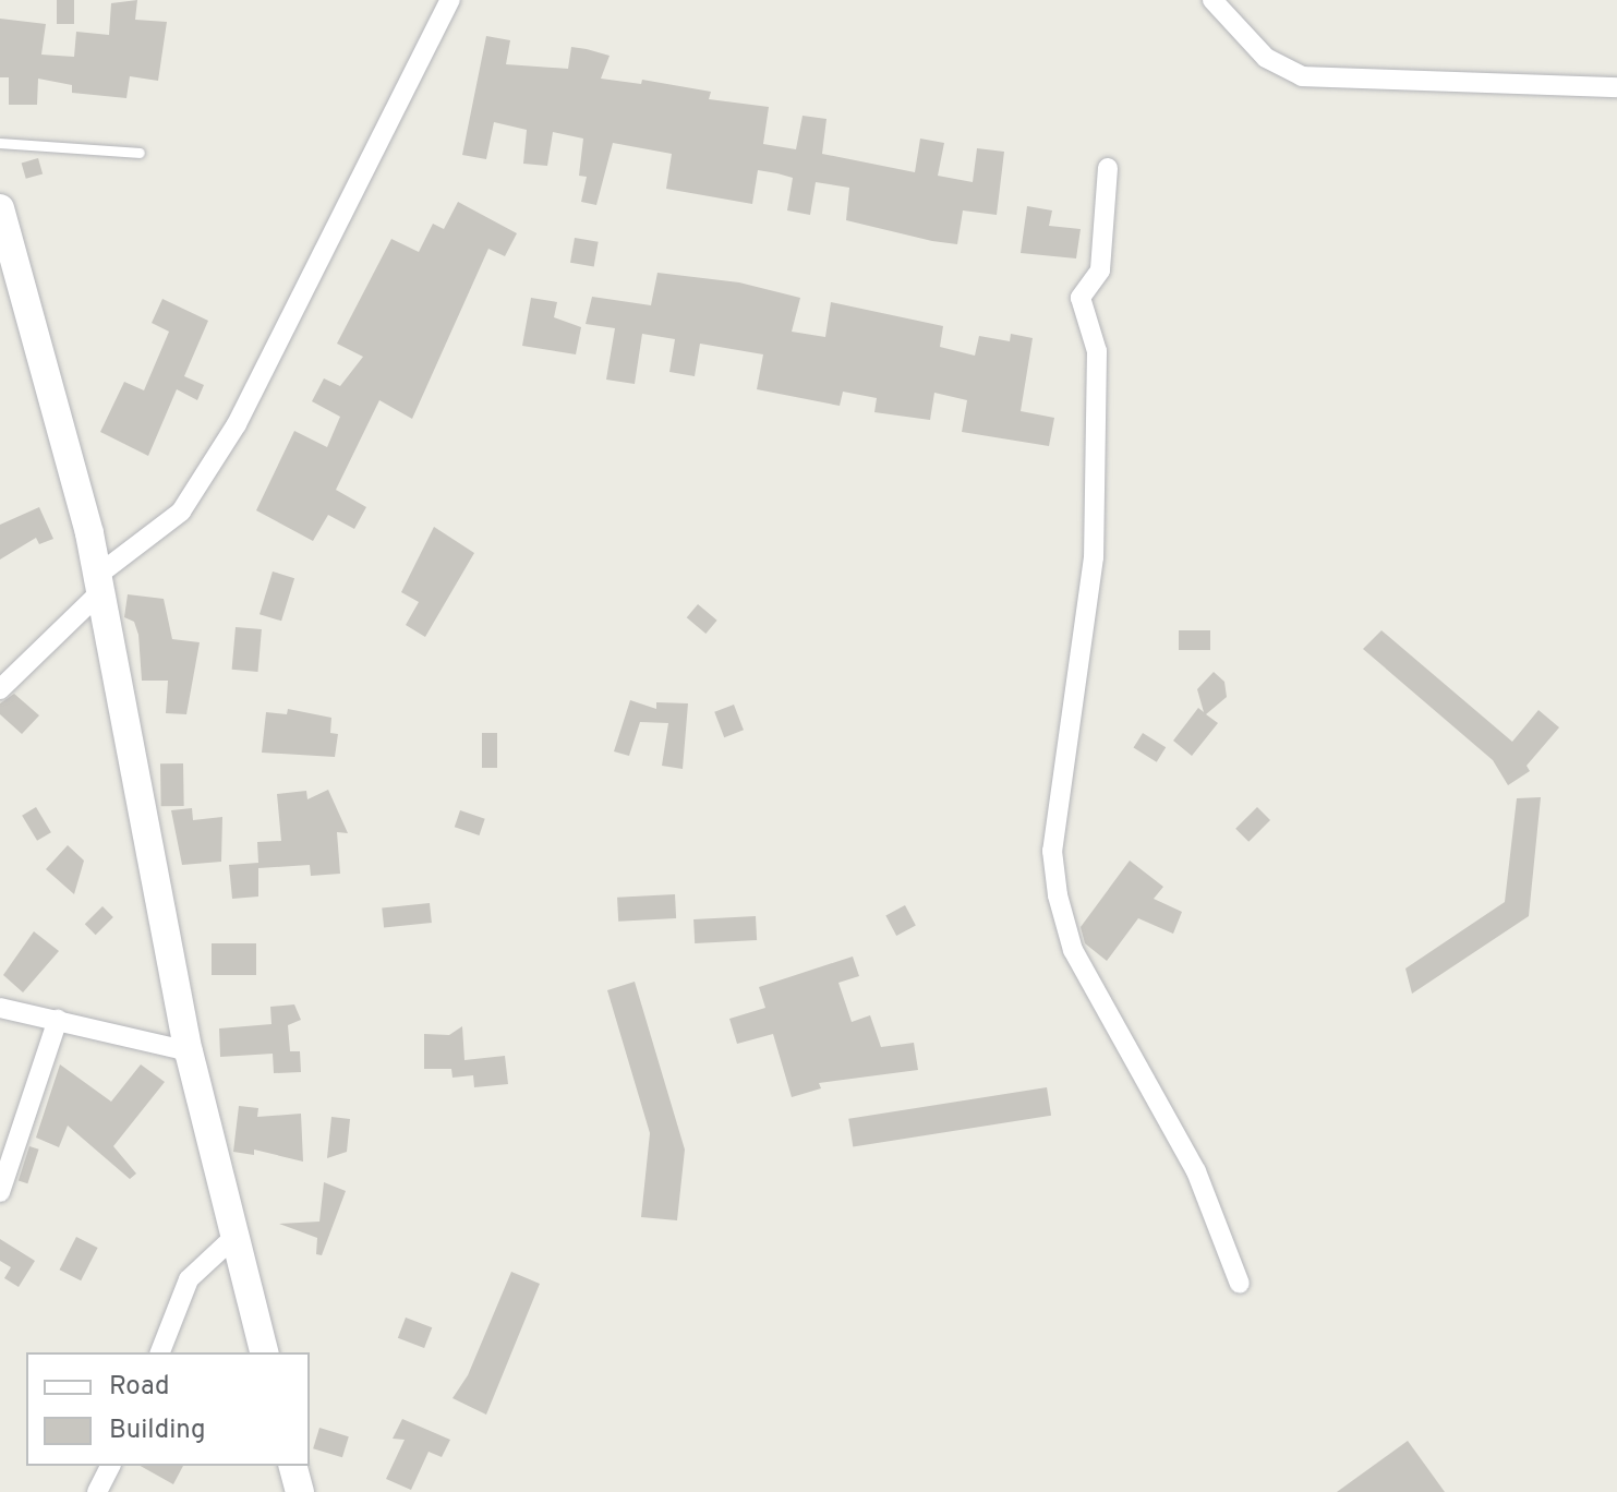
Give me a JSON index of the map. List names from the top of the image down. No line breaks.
{"legend":["Road","Building"]}
